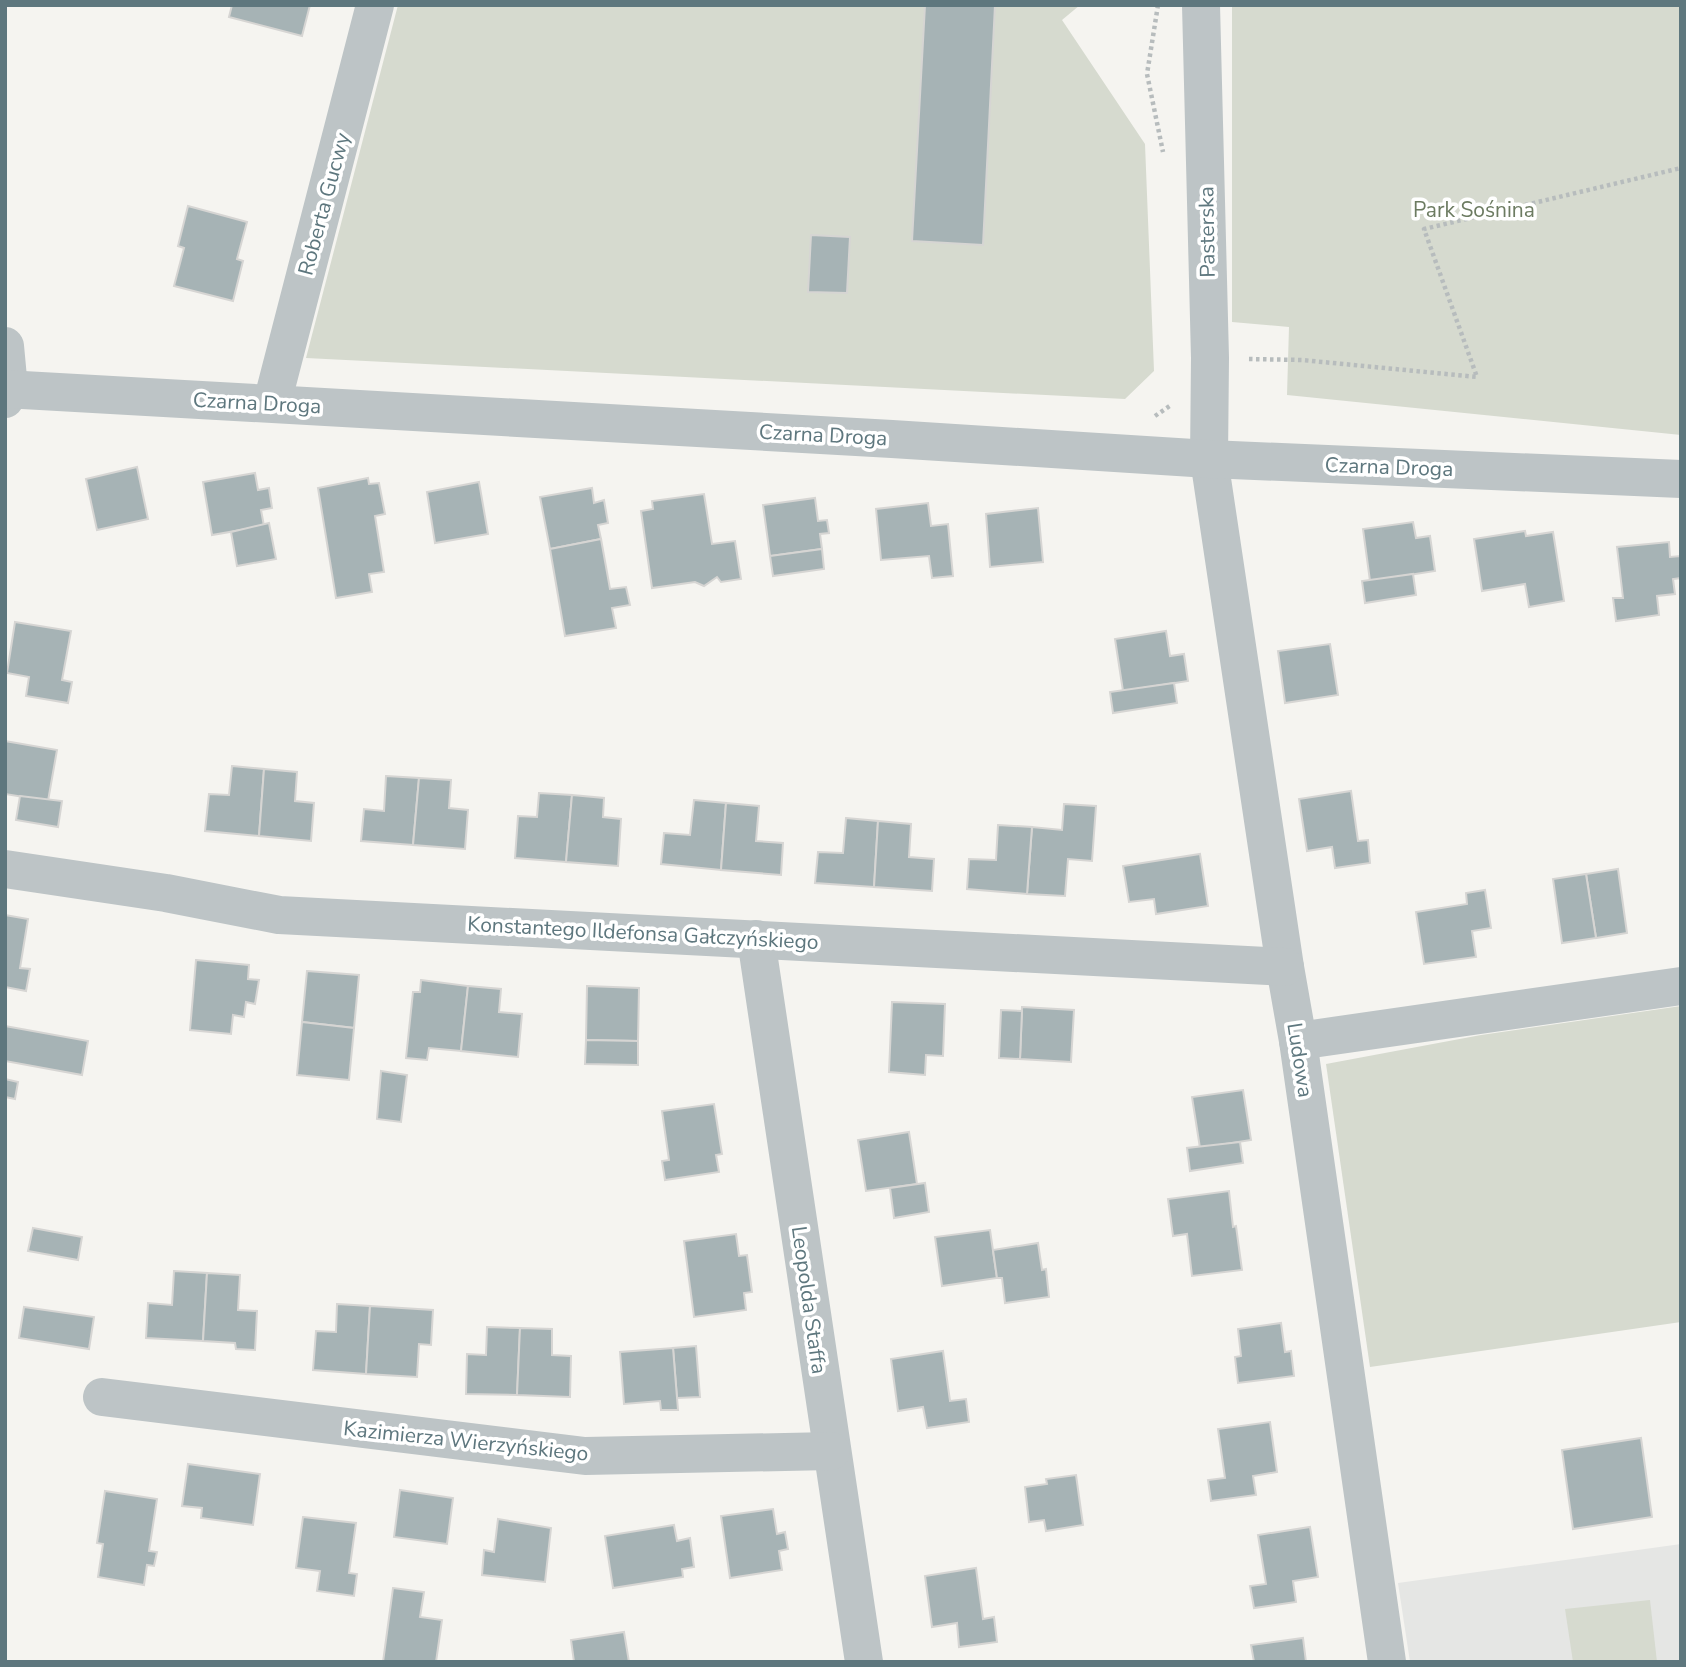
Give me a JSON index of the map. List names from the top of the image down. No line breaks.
{"streets":{"street":["Roberta Gucwy","Pasterska","Czarna Droga","Konstantego Ildefonsa Gałczyńskiego","Ludowa","Leopolda Staffa","Kazimierza Wierzyńskiego"]},"crossings":[["Roberta Gucwy","Czarna Droga"],["Pasterska","Czarna Droga"],["Pasterska","Ludowa"],["Czarna Droga","Ludowa"],["Konstantego Ildefonsa Gałczyńskiego","Ludowa"],["Konstantego Ildefonsa Gałczyńskiego","Leopolda Staffa"],["Leopolda Staffa","Kazimierza Wierzyńskiego"]],"parks":["Park Sośnina"]}
